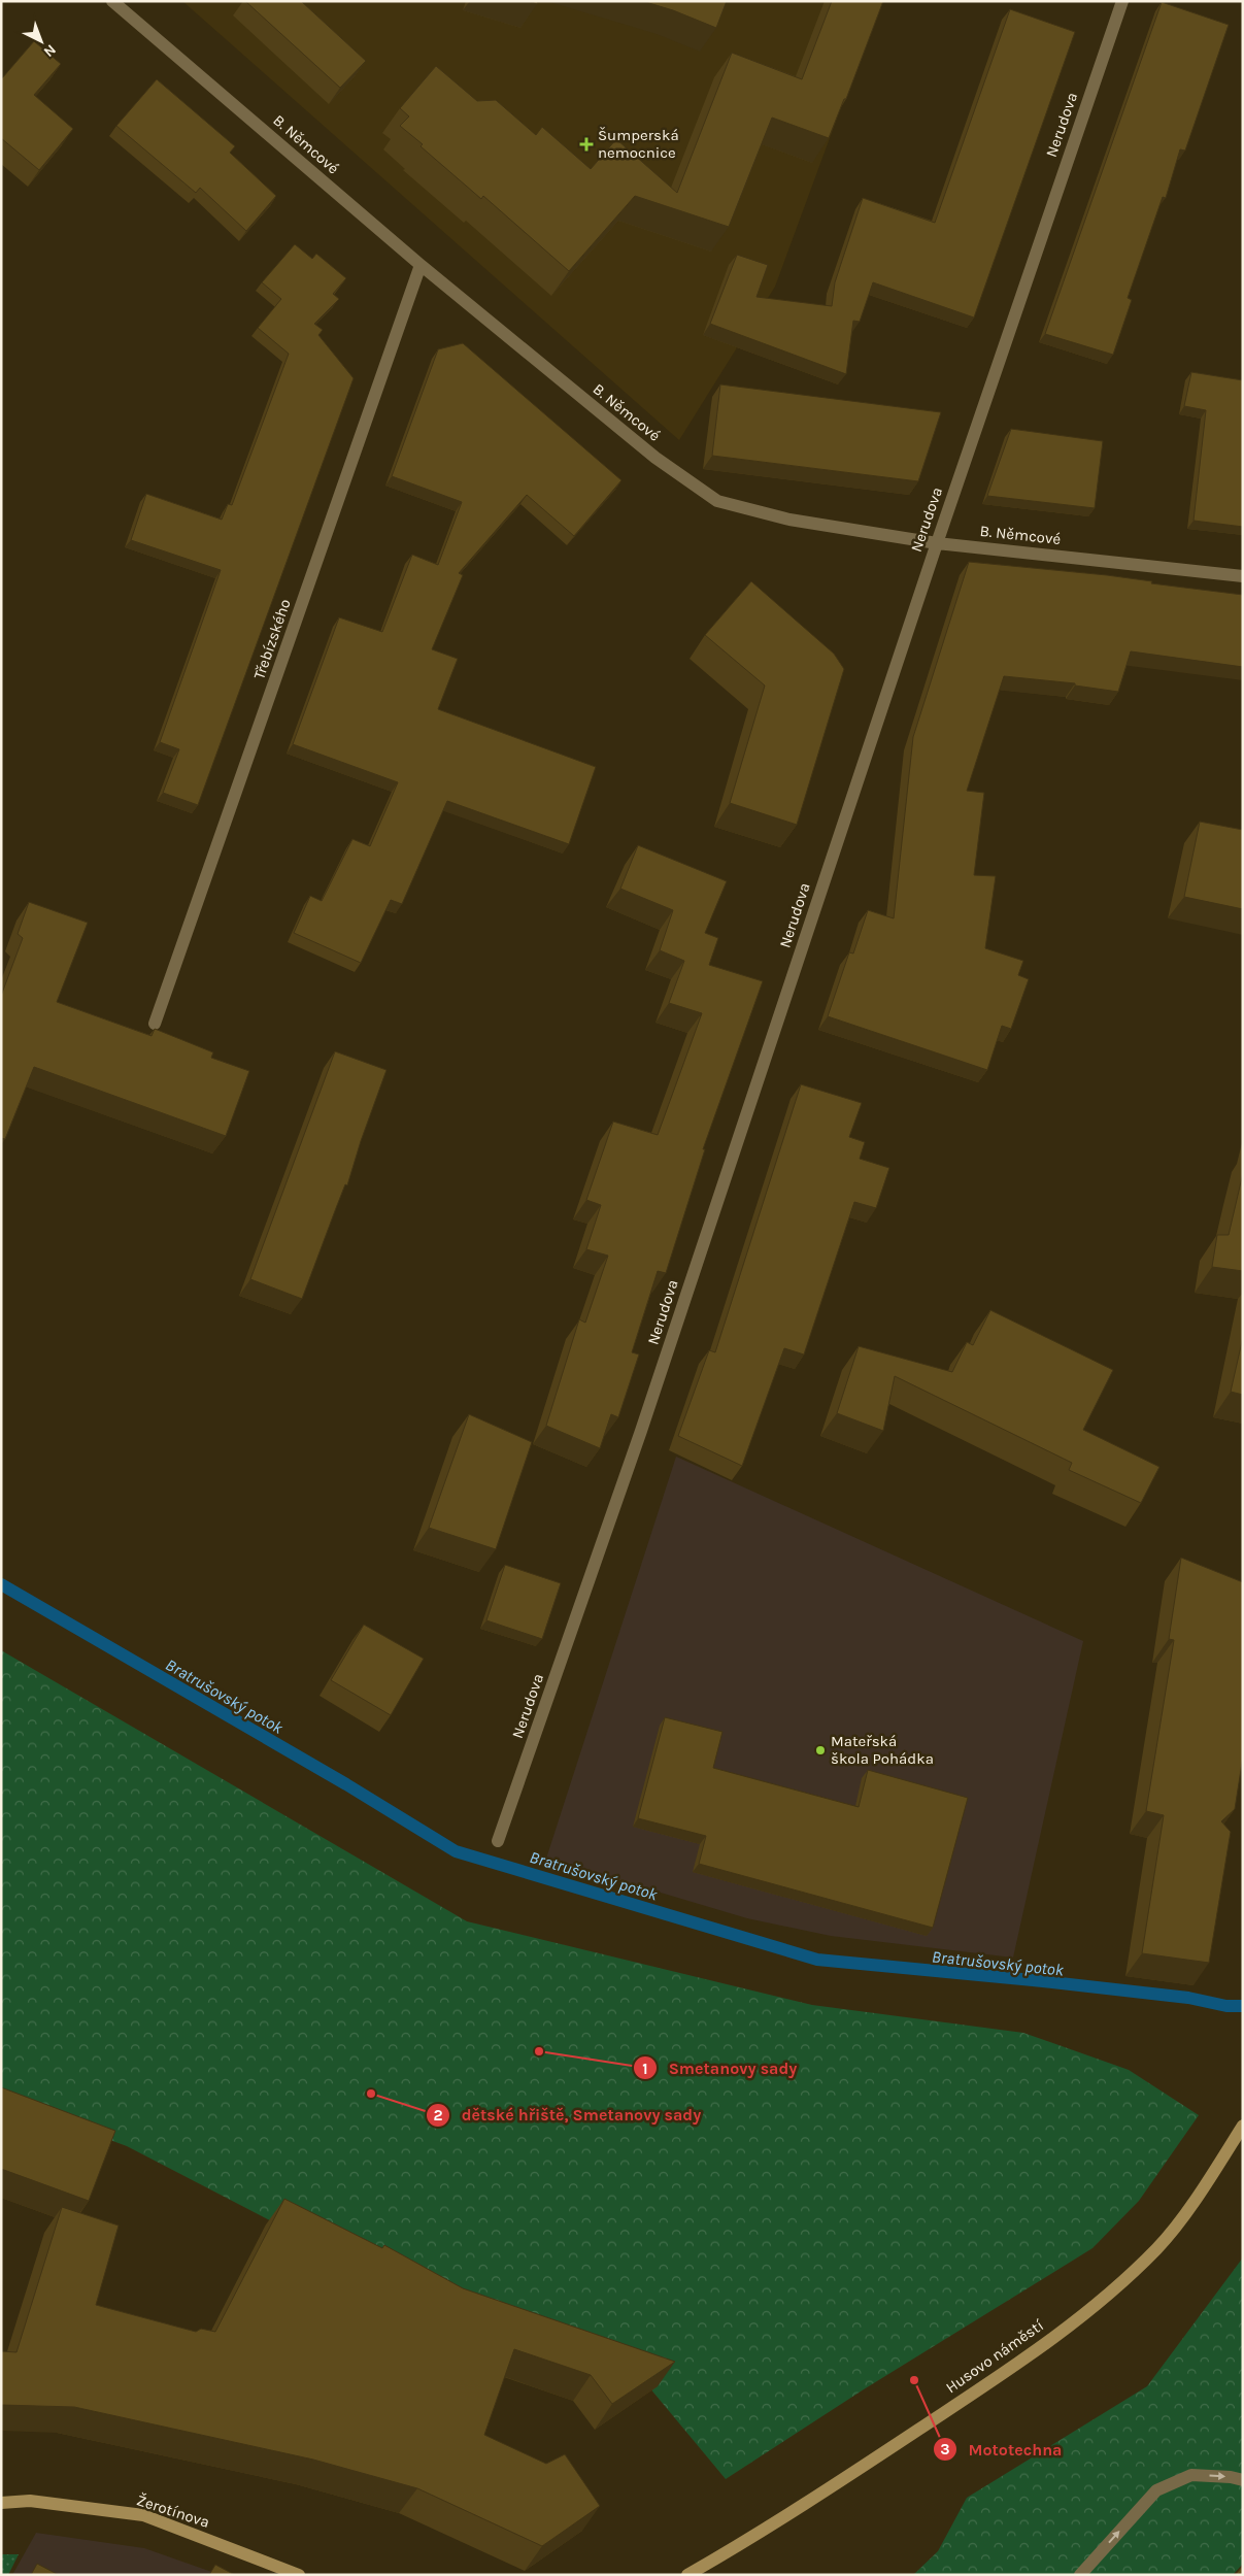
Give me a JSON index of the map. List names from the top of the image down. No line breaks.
{"streets":{"street":["Nerudova","B. Němcové","Třebízského","Husovo náměstí","Žerotínova"]},"crossings":[["Nerudova","B. Němcové"],["B. Němcové","Třebízského"]],"water":["Bratrušovský potok"],"places":{"health":["Šumperská nemocnice"],"other":["Mateřská škola Pohádka","Smetanovy sady","dětské hřiště, Smetanovy sady","Mototechna"]},"north":"bottom right"}
